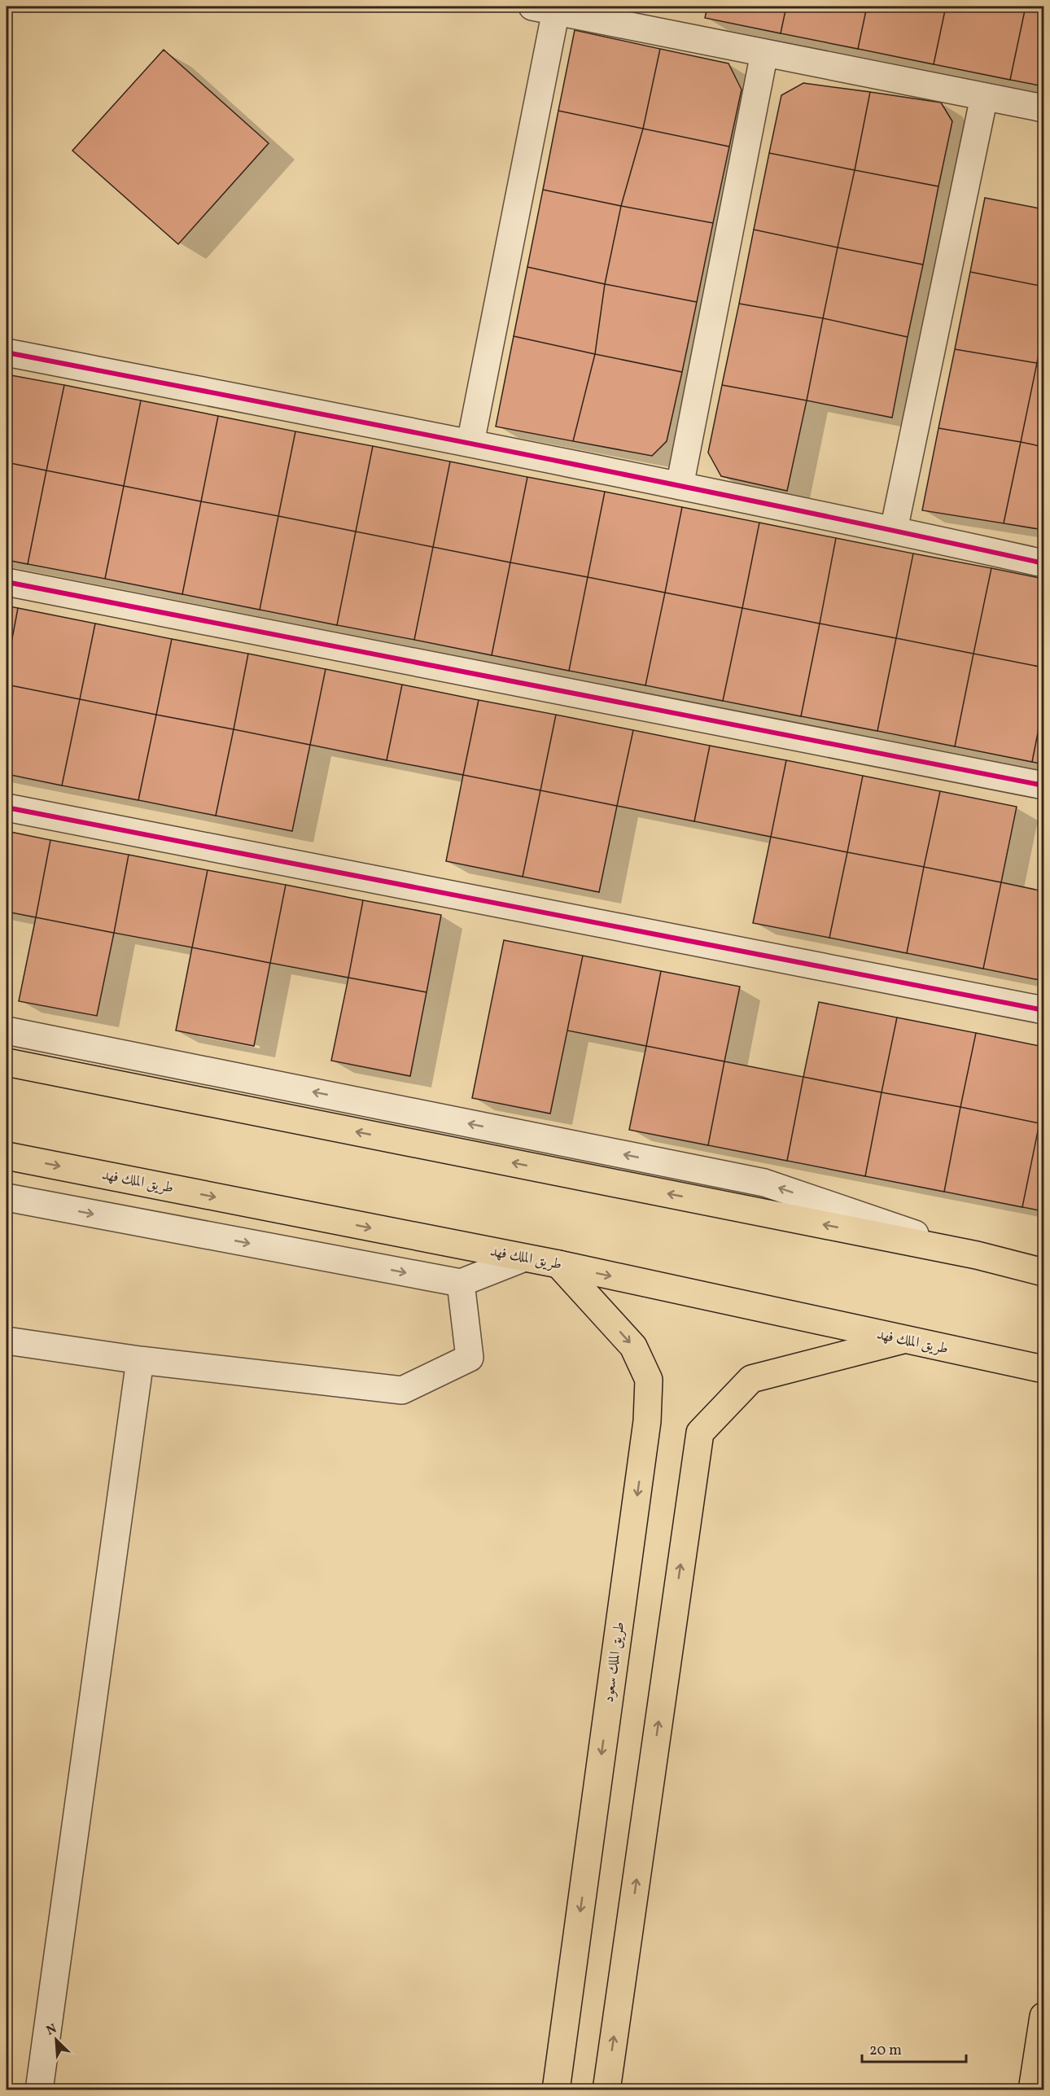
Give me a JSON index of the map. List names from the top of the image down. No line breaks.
{"streets":{"main road":["طريق الملك فهد","طريق الملك سعود"]},"crossings":[["طريق الملك فهد","طريق الملك سعود"]],"one_way":["طريق الملك سعود"],"scale_bar":"20 m","north":"top left"}
